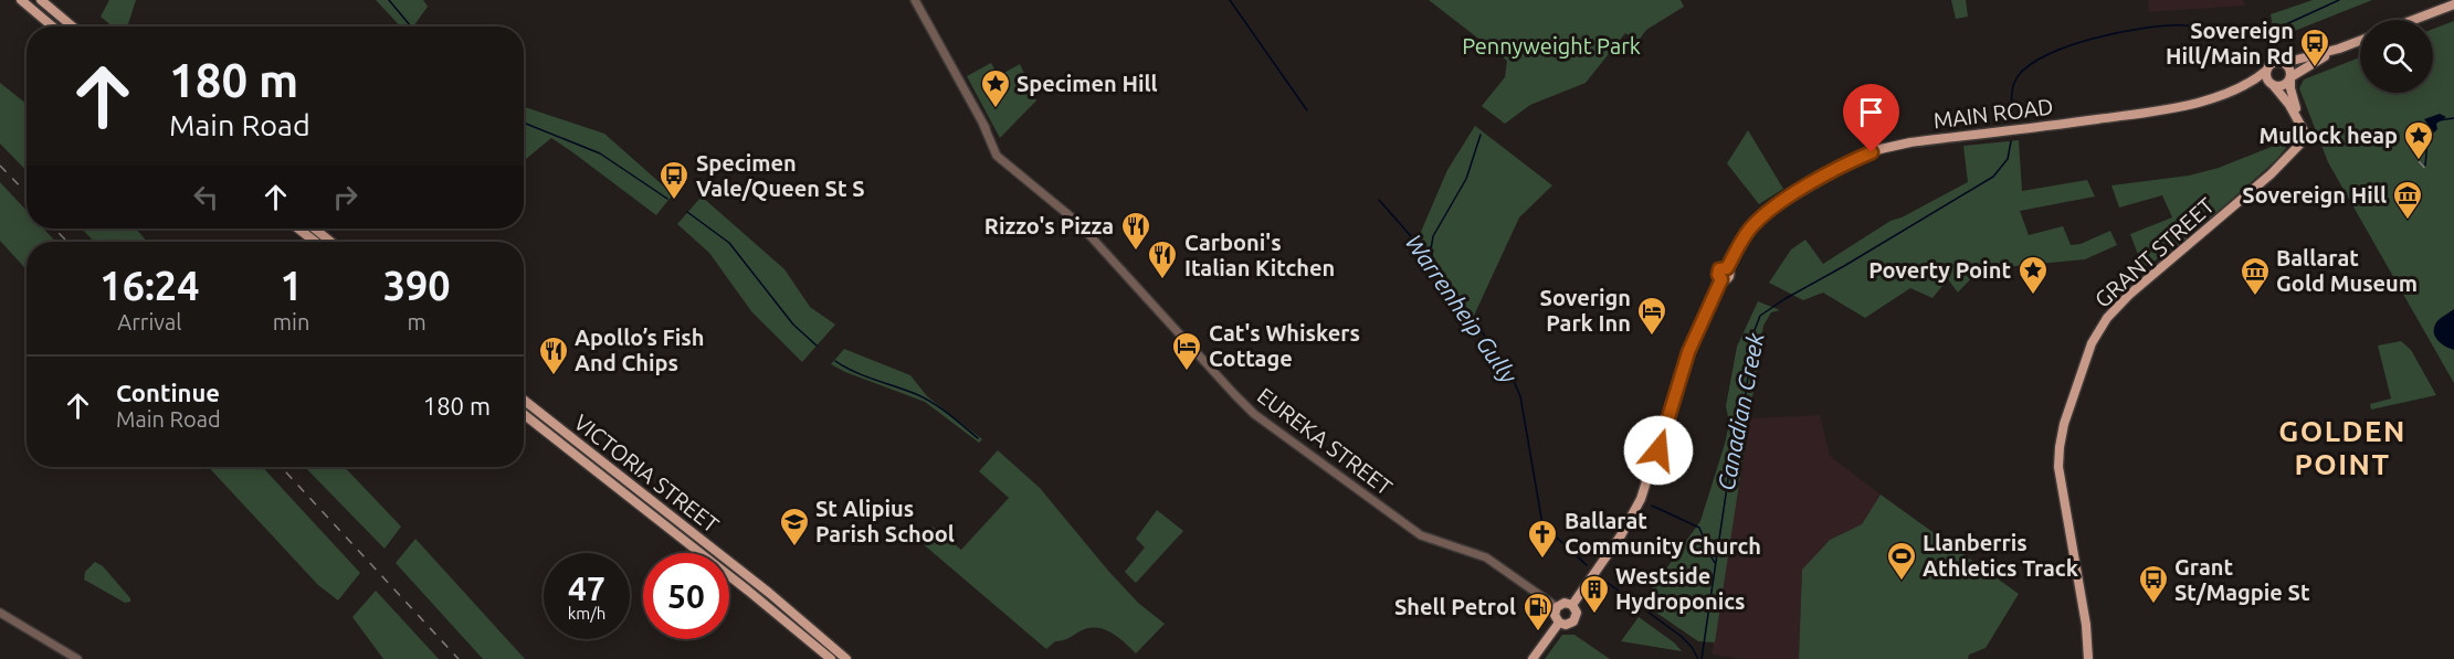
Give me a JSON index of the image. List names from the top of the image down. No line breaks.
{"streets":{"main road":["MAIN ROAD","GRANT STREET","VICTORIA STREET"],"street":["EUREKA STREET"]},"crossings":[["MAIN ROAD","EUREKA STREET"]],"districts":["GOLDEN POINT"],"water":["Warrenheip Gully","Canadian Creek"],"parks":["Pennyweight Park"],"places":{"bus stop":["Sovereign Hill/Main Rd","Specimen Vale/Queen St S","Grant St/Magpie St"],"place":["Specimen Hill","Mullock heap","Poverty Point"],"museum":["Sovereign Hill","Ballarat Gold Museum"],"restaurant":["Rizzo's Pizza","Carboni's Italian Kitchen","Apollo’s Fish And Chips"],"hotel":["Soverign Park Inn","Cat's Whiskers Cottage"],"school or university":["St Alipius Parish School"],"church":["Ballarat Community Church"],"sports":["Llanberris Athletics Track"],"building":["Westside Hydroponics"],"fuel station":["Shell Petrol"]},"page":{"turn":["180 m","Main Road"],"eta":["16:24","Arrival","1","min","390","m"],"list":[{"name":"Continue","note":"Main Road","value":"180 m"}],"speed":"47 km/h","limit":"50"}}
